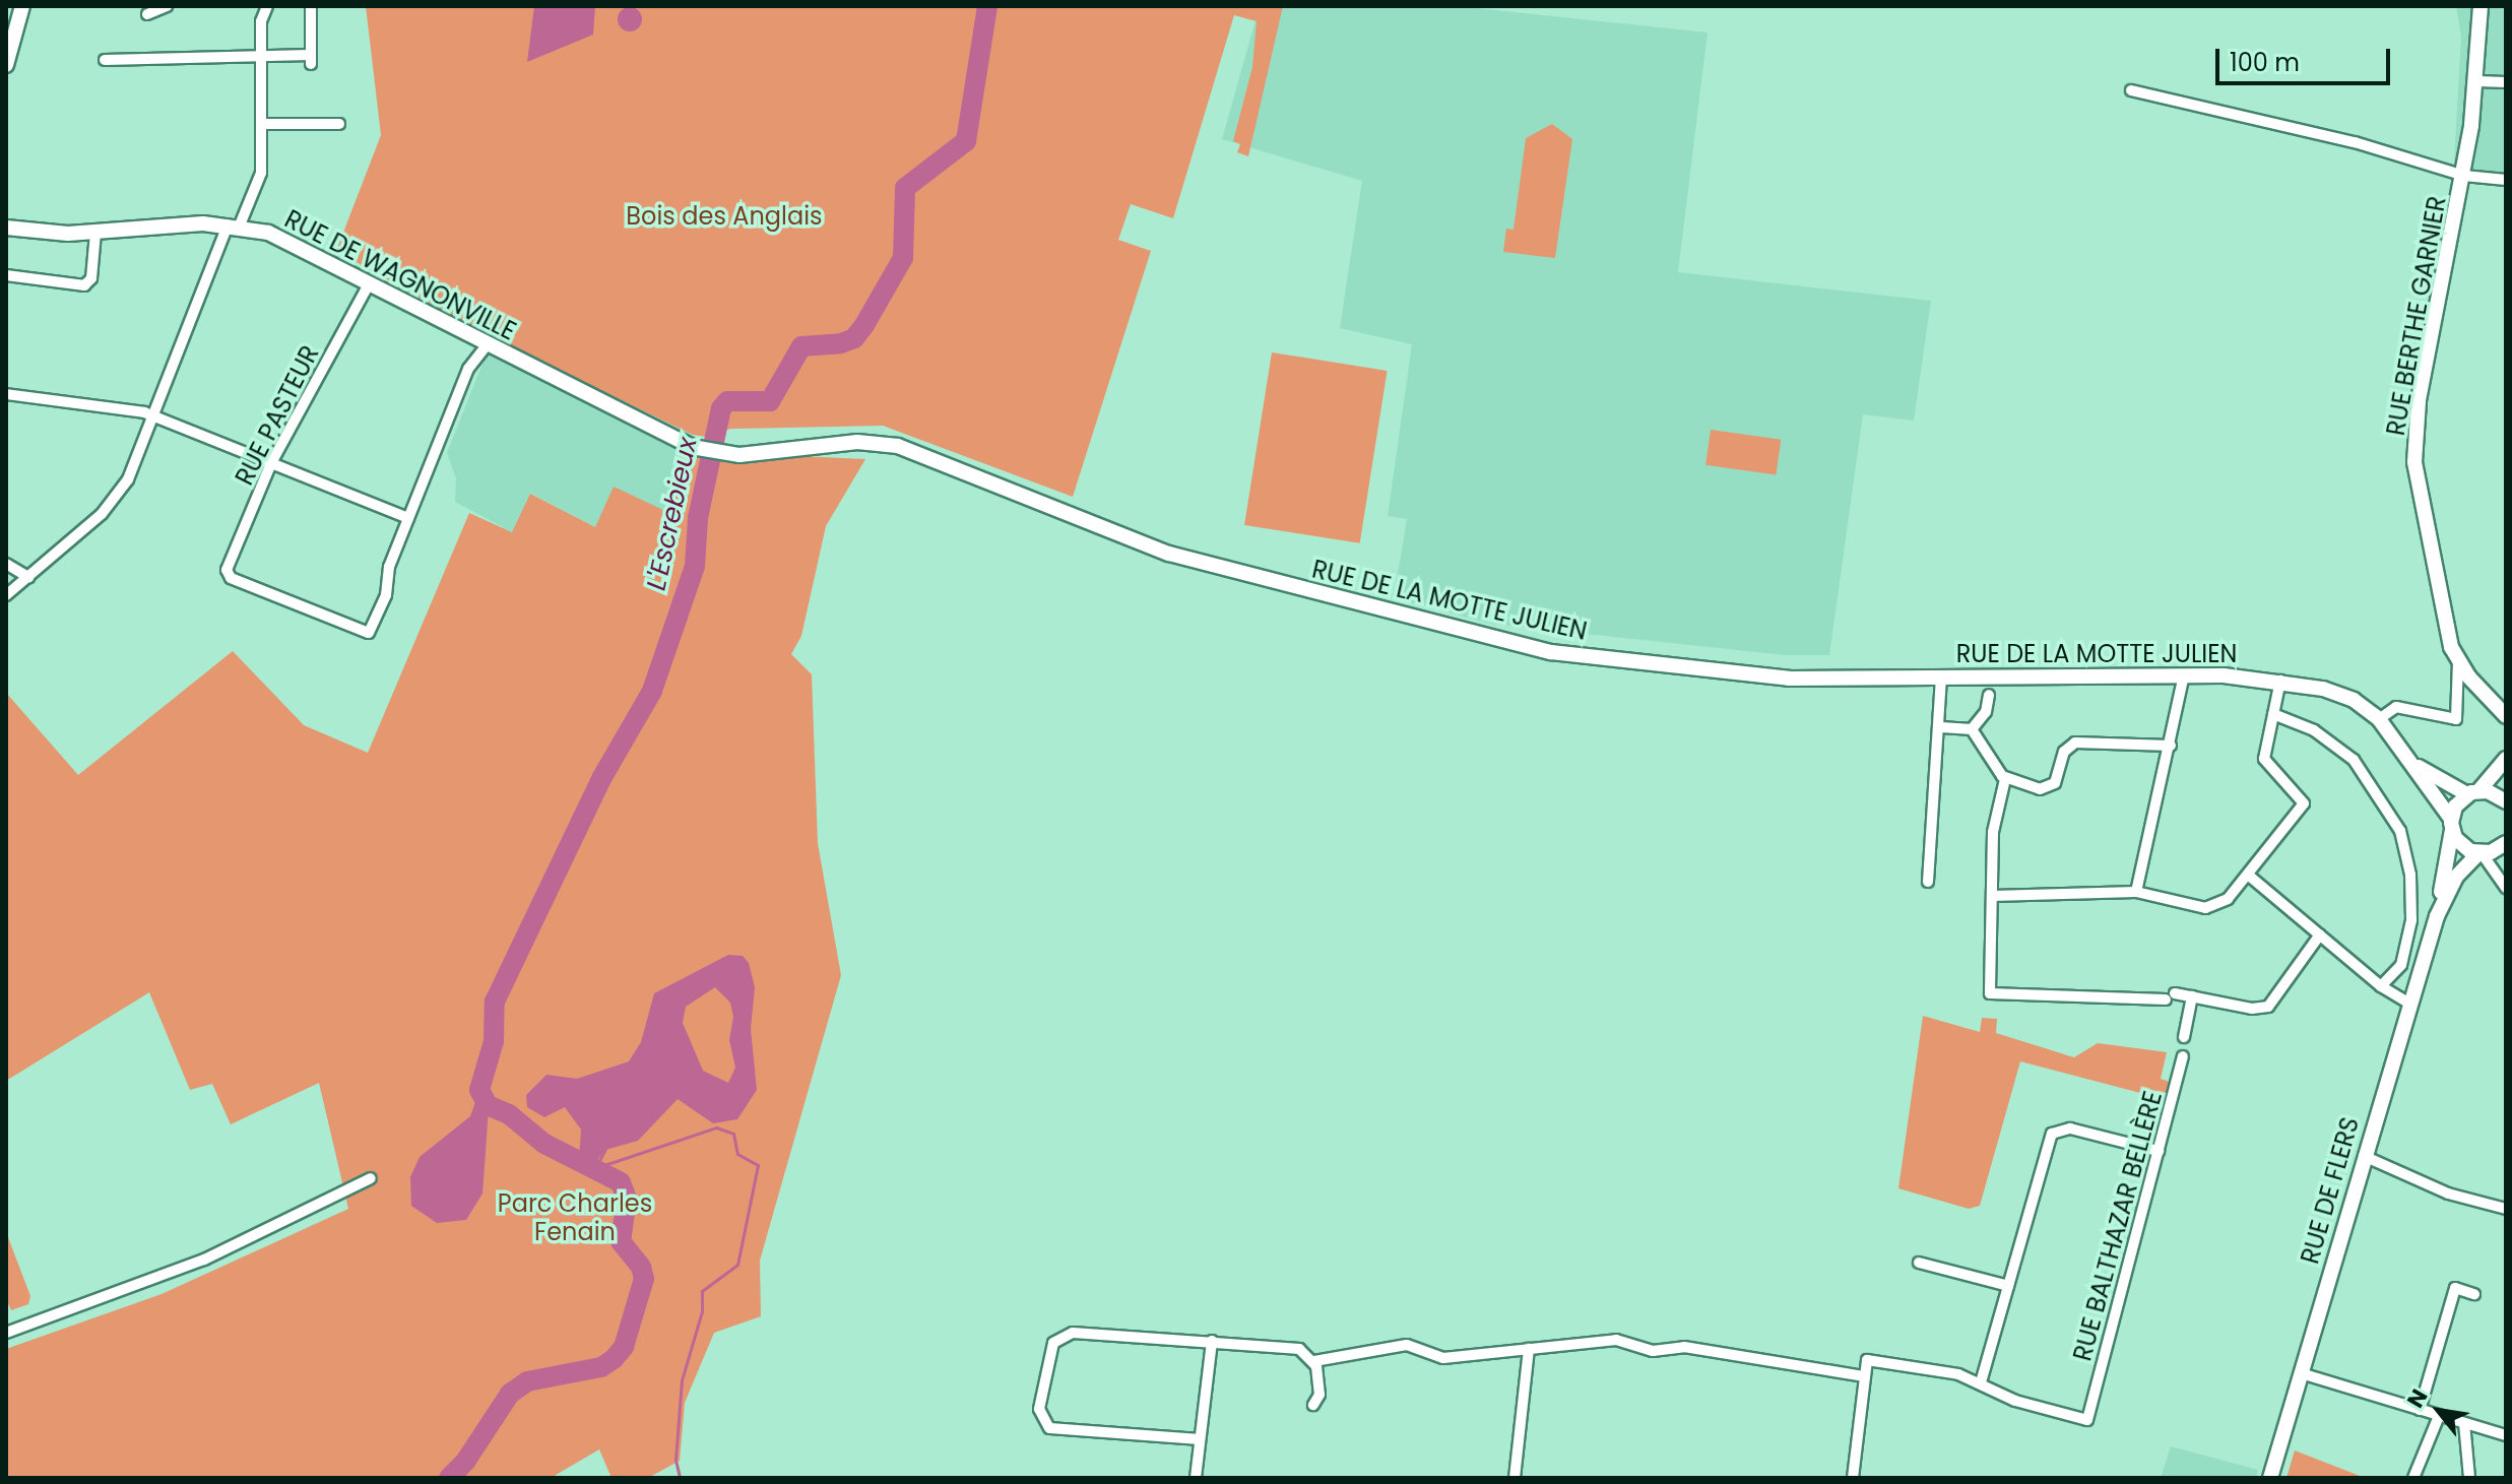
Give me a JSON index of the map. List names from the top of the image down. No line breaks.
{"streets":{"street":["RUE DE WAGNONVILLE","RUE BERTHE GARNIER","RUE PASTEUR","RUE DE LA MOTTE JULIEN","RUE DE FLERS","RUE BALTHAZAR BELLÈRE"]},"crossings":[["RUE DE WAGNONVILLE","RUE PASTEUR"],["RUE DE WAGNONVILLE","RUE DE LA MOTTE JULIEN"],["RUE DE LA MOTTE JULIEN","RUE DE FLERS"]],"water":["L'Escrebieux"],"parks":["Bois des Anglais","Parc Charles Fenain"],"scale_bar":"100 m","north":"top left"}
